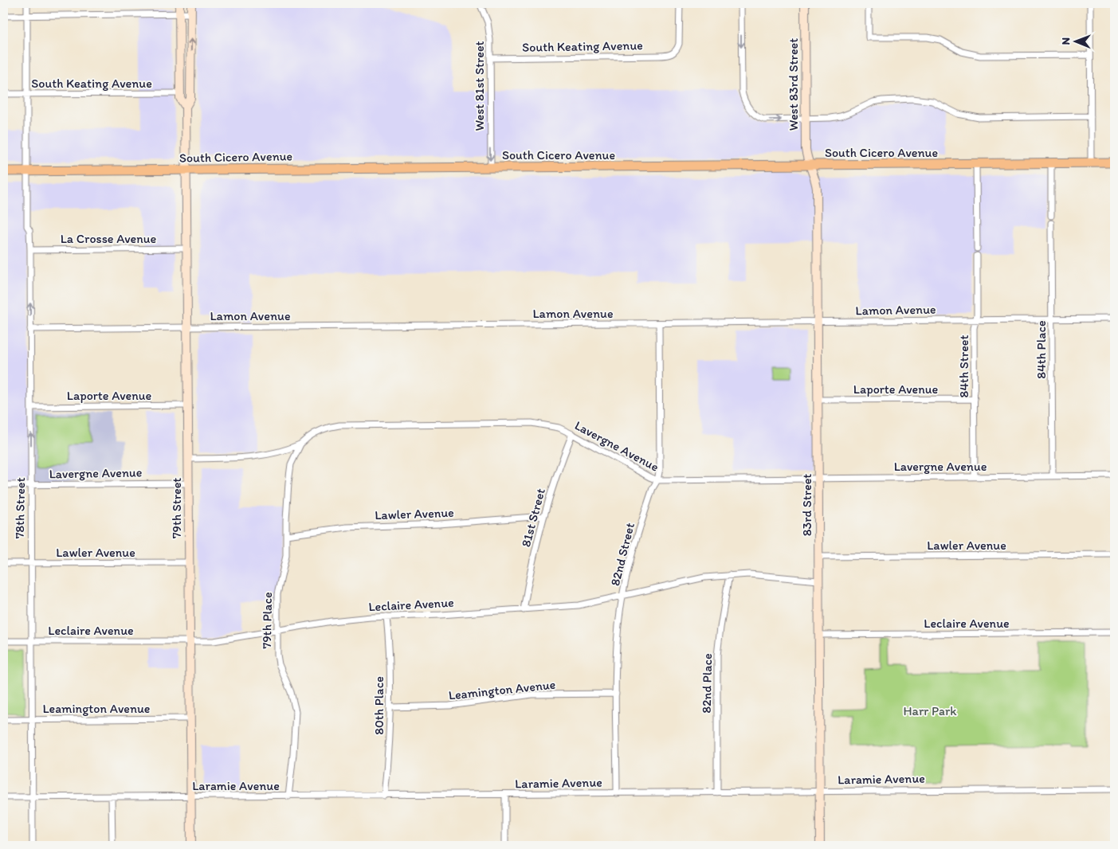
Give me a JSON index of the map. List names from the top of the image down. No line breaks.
{"streets":{"main road":["West 83rd Street","South Cicero Avenue","83rd Street","79th Street"],"street":["South Keating Avenue","West 81st Street","La Crosse Avenue","Lamon Avenue","84th Place","84th Street","Laporte Avenue","Lavergne Avenue","78th Street","Lawler Avenue","81st Street","82nd Street","Leclaire Avenue","79th Place","82nd Place","Leamington Avenue","80th Place","Laramie Avenue"]},"crossings":[["South Keating Avenue","West 81st Street"],["South Keating Avenue","78th Street"],["West 83rd Street","South Cicero Avenue"],["West 83rd Street","83rd Street"],["West 81st Street","South Cicero Avenue"],["South Cicero Avenue","83rd Street"],["South Cicero Avenue","78th Street"],["South Cicero Avenue","79th Street"],["La Crosse Avenue","78th Street"],["La Crosse Avenue","79th Street"],["Lamon Avenue","84th Place"],["Lamon Avenue","84th Street"],["Lamon Avenue","83rd Street"],["Lamon Avenue","78th Street"],["Lamon Avenue","79th Street"],["Lamon Avenue","82nd Street"],["84th Place","Lavergne Avenue"],["84th Street","Laporte Avenue"],["84th Street","Lavergne Avenue"],["Laporte Avenue","83rd Street"],["Laporte Avenue","78th Street"],["Laporte Avenue","79th Street"],["Lavergne Avenue","83rd Street"],["Lavergne Avenue","78th Street"],["Lavergne Avenue","79th Street"],["Lavergne Avenue","81st Street"],["Lavergne Avenue","82nd Street"],["Lavergne Avenue","79th Place"],["83rd Street","Lawler Avenue"],["83rd Street","Leclaire Avenue"],["83rd Street","Laramie Avenue"],["78th Street","Lawler Avenue"],["78th Street","Leclaire Avenue"],["78th Street","Leamington Avenue"],["78th Street","Laramie Avenue"],["79th Street","Lawler Avenue"],["79th Street","Leclaire Avenue"],["79th Street","Leamington Avenue"],["79th Street","Laramie Avenue"],["Lawler Avenue","81st Street"],["Lawler Avenue","79th Place"],["81st Street","Leclaire Avenue"],["82nd Street","Leclaire Avenue"],["82nd Street","Leamington Avenue"],["82nd Street","Laramie Avenue"],["Leclaire Avenue","79th Place"],["Leclaire Avenue","82nd Place"],["Leclaire Avenue","80th Place"],["79th Place","Laramie Avenue"],["82nd Place","Laramie Avenue"],["Leamington Avenue","80th Place"],["80th Place","Laramie Avenue"]],"one_way":["West 81st Street"],"parks":["Harr Park"],"north":"left"}
